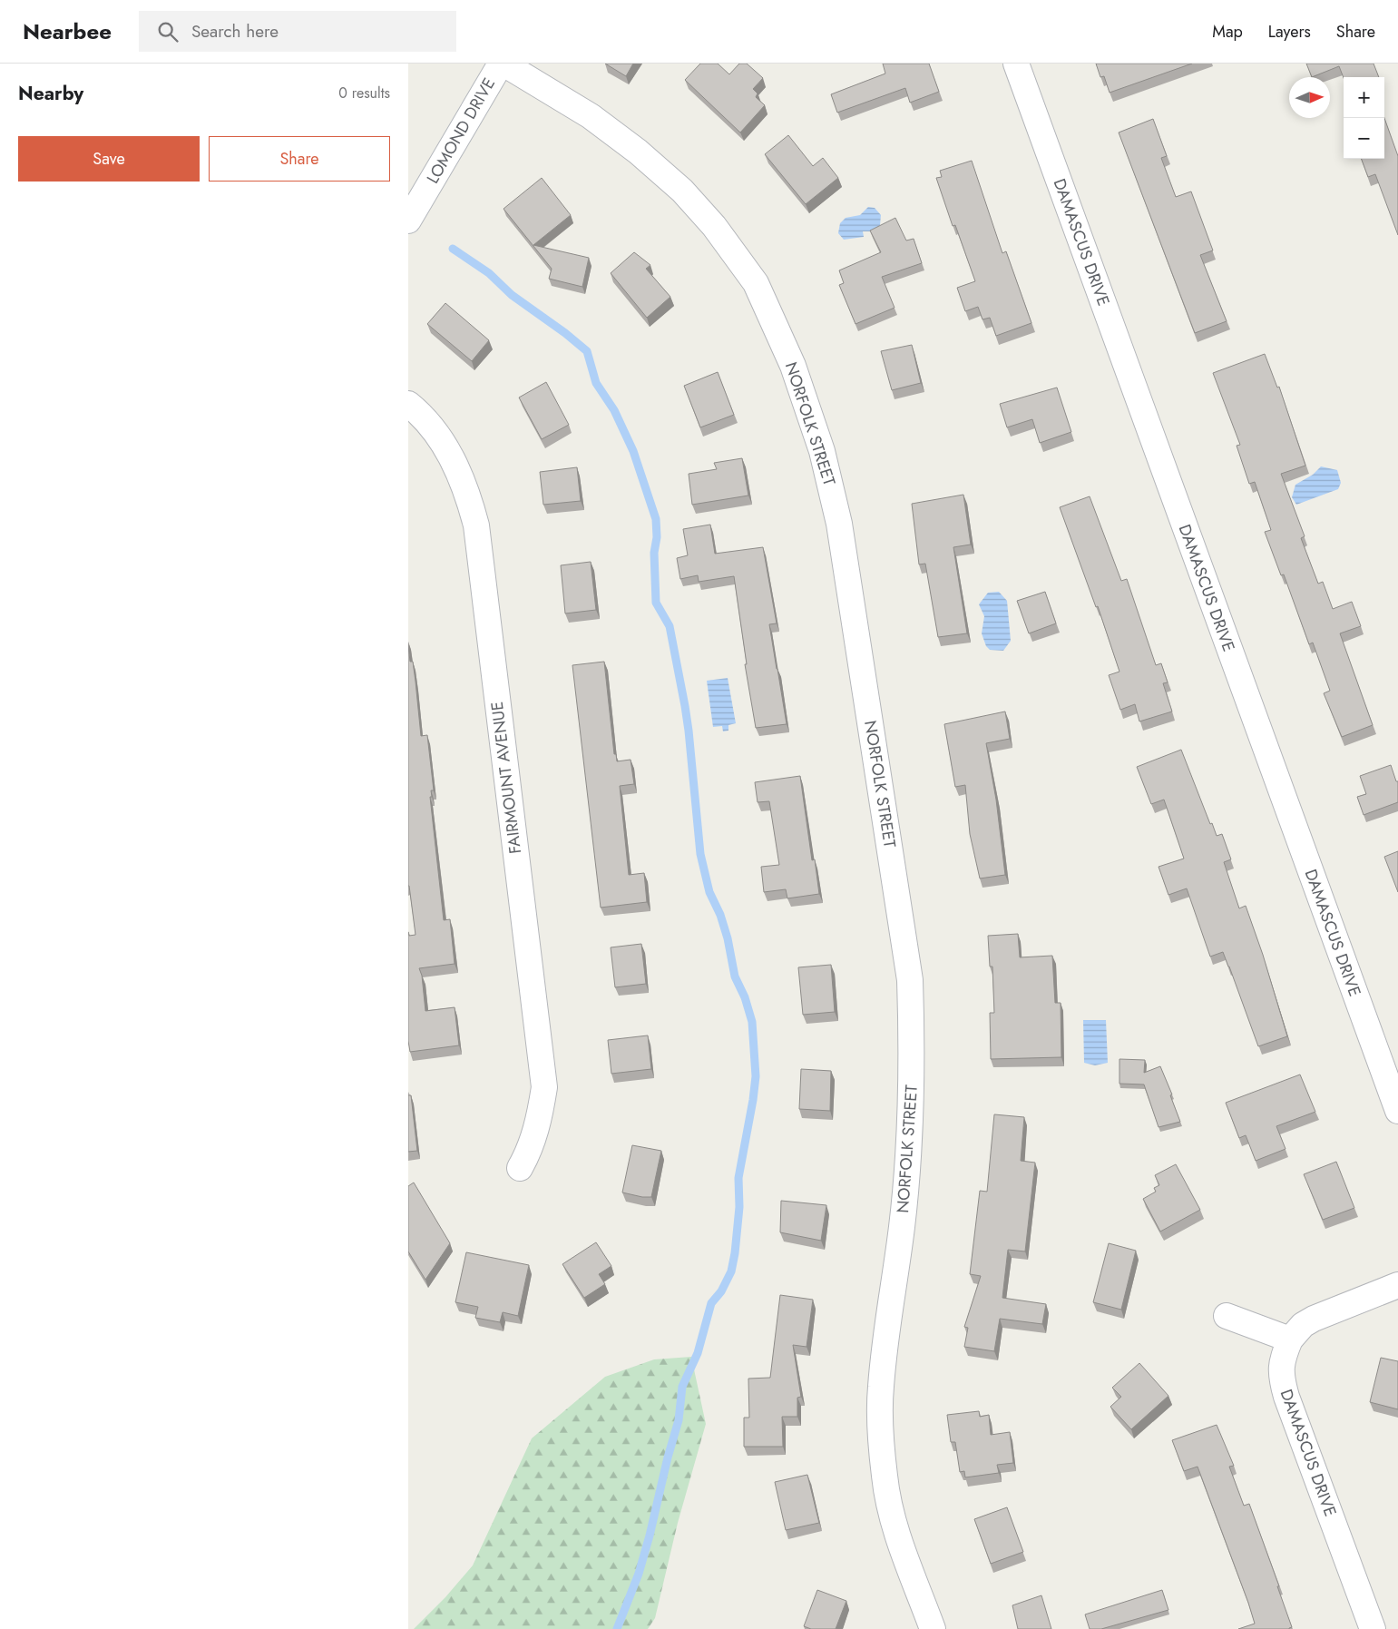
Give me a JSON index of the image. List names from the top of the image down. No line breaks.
{"streets":{"street":["LOMOND DRIVE","DAMASCUS DRIVE","NORFOLK STREET","FAIRMOUNT AVENUE"]},"crossings":[["LOMOND DRIVE","NORFOLK STREET"]],"north":"right","page":{"header":"Nearbee","search":"Search here","nav":["Map","Layers","Share"],"heading":["Nearby","0 results"],"map_buttons":["+","−"],"buttons":["Save","Share"]}}
